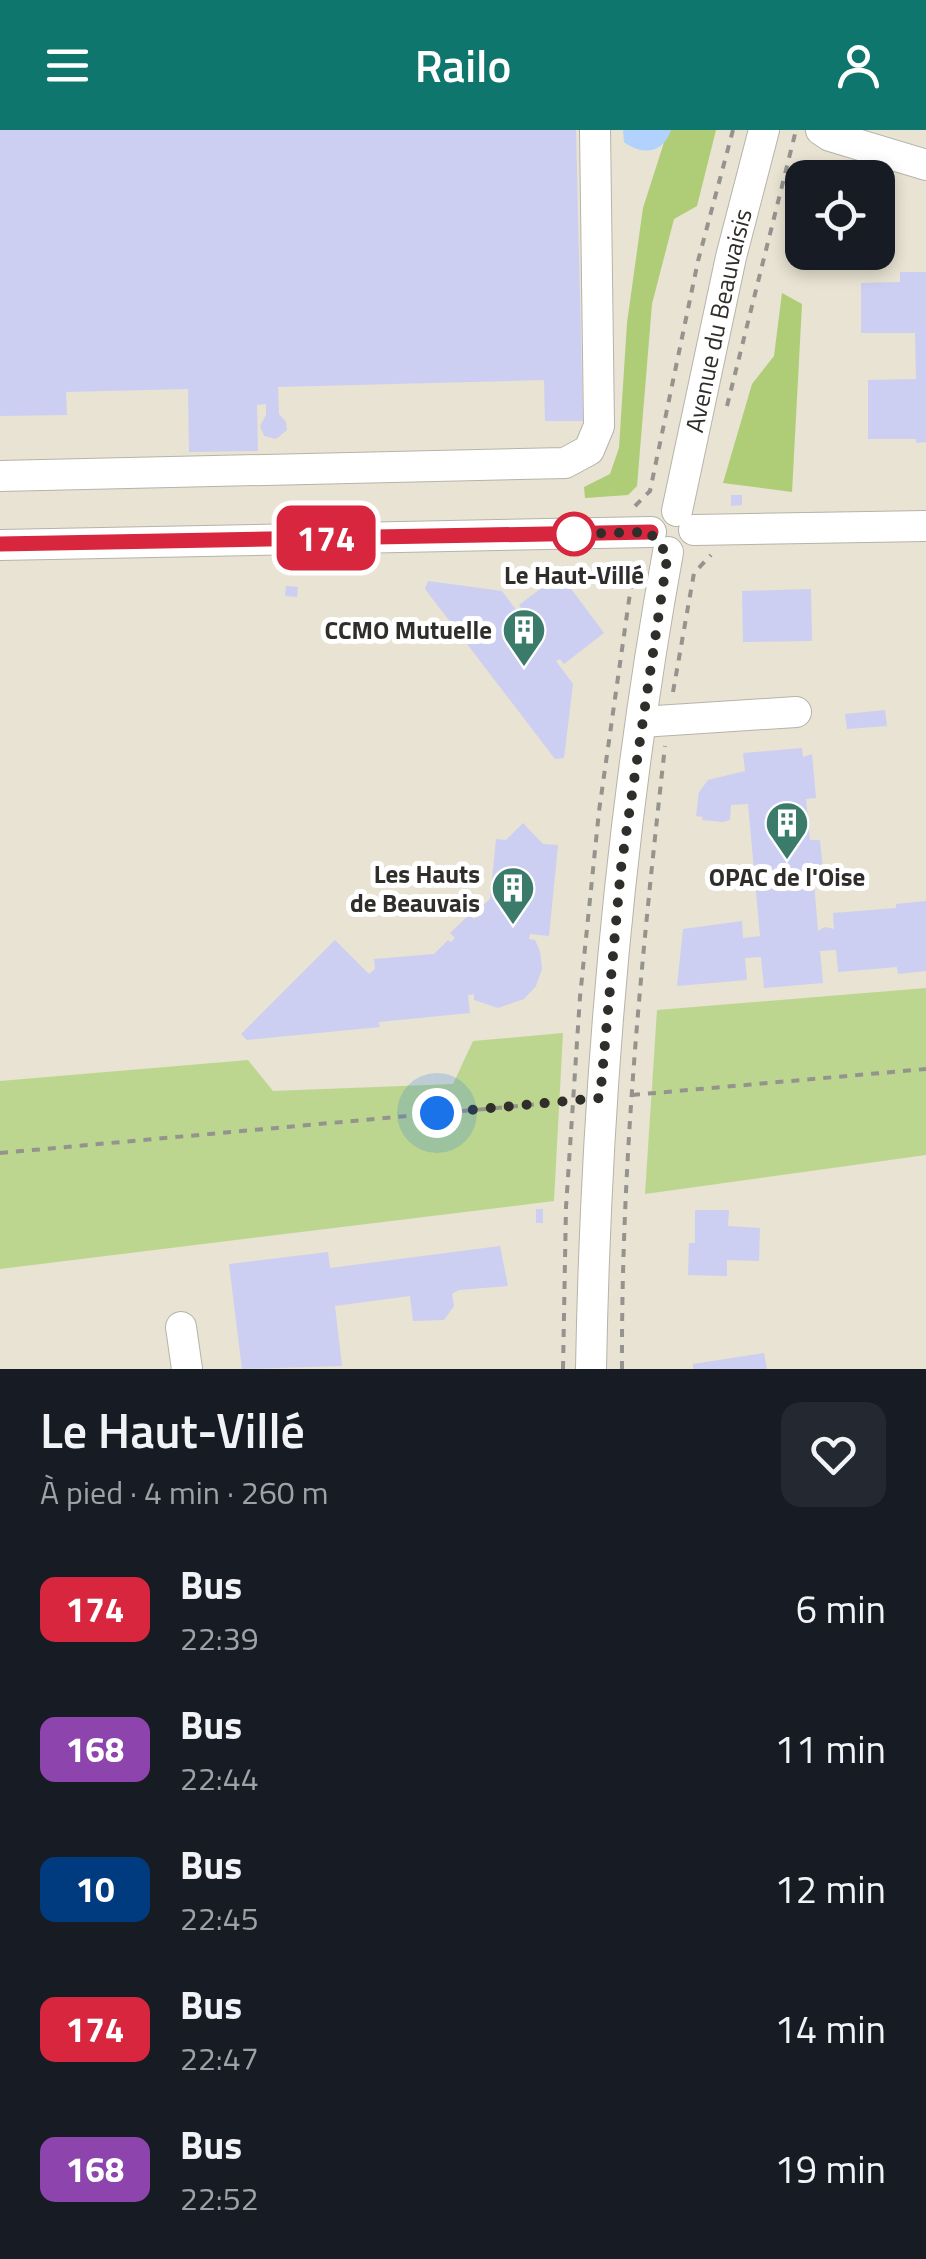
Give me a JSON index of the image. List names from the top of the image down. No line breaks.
{"streets":{"street":["Avenue du Beauvaisis"]},"places":{"other":["Le Haut-Villé"],"building":["CCMO Mutuelle","OPAC de l'Oise","Les Hauts de Beauvais"]},"lines":["bus line 174"],"page":{"header":"Railo","on_map":"174","heading":["Le Haut-Villé","À pied · 4 min · 260 m"],"list":[{"mark":"174","name":"Bus","note":"22:39","value":"6 min"},{"mark":"168","name":"Bus","note":"22:44","value":"11 min"},{"mark":"10","name":"Bus","note":"22:45","value":"12 min"},{"mark":"174","name":"Bus","note":"22:47","value":"14 min"},{"mark":"168","name":"Bus","note":"22:52","value":"19 min"}]}}
